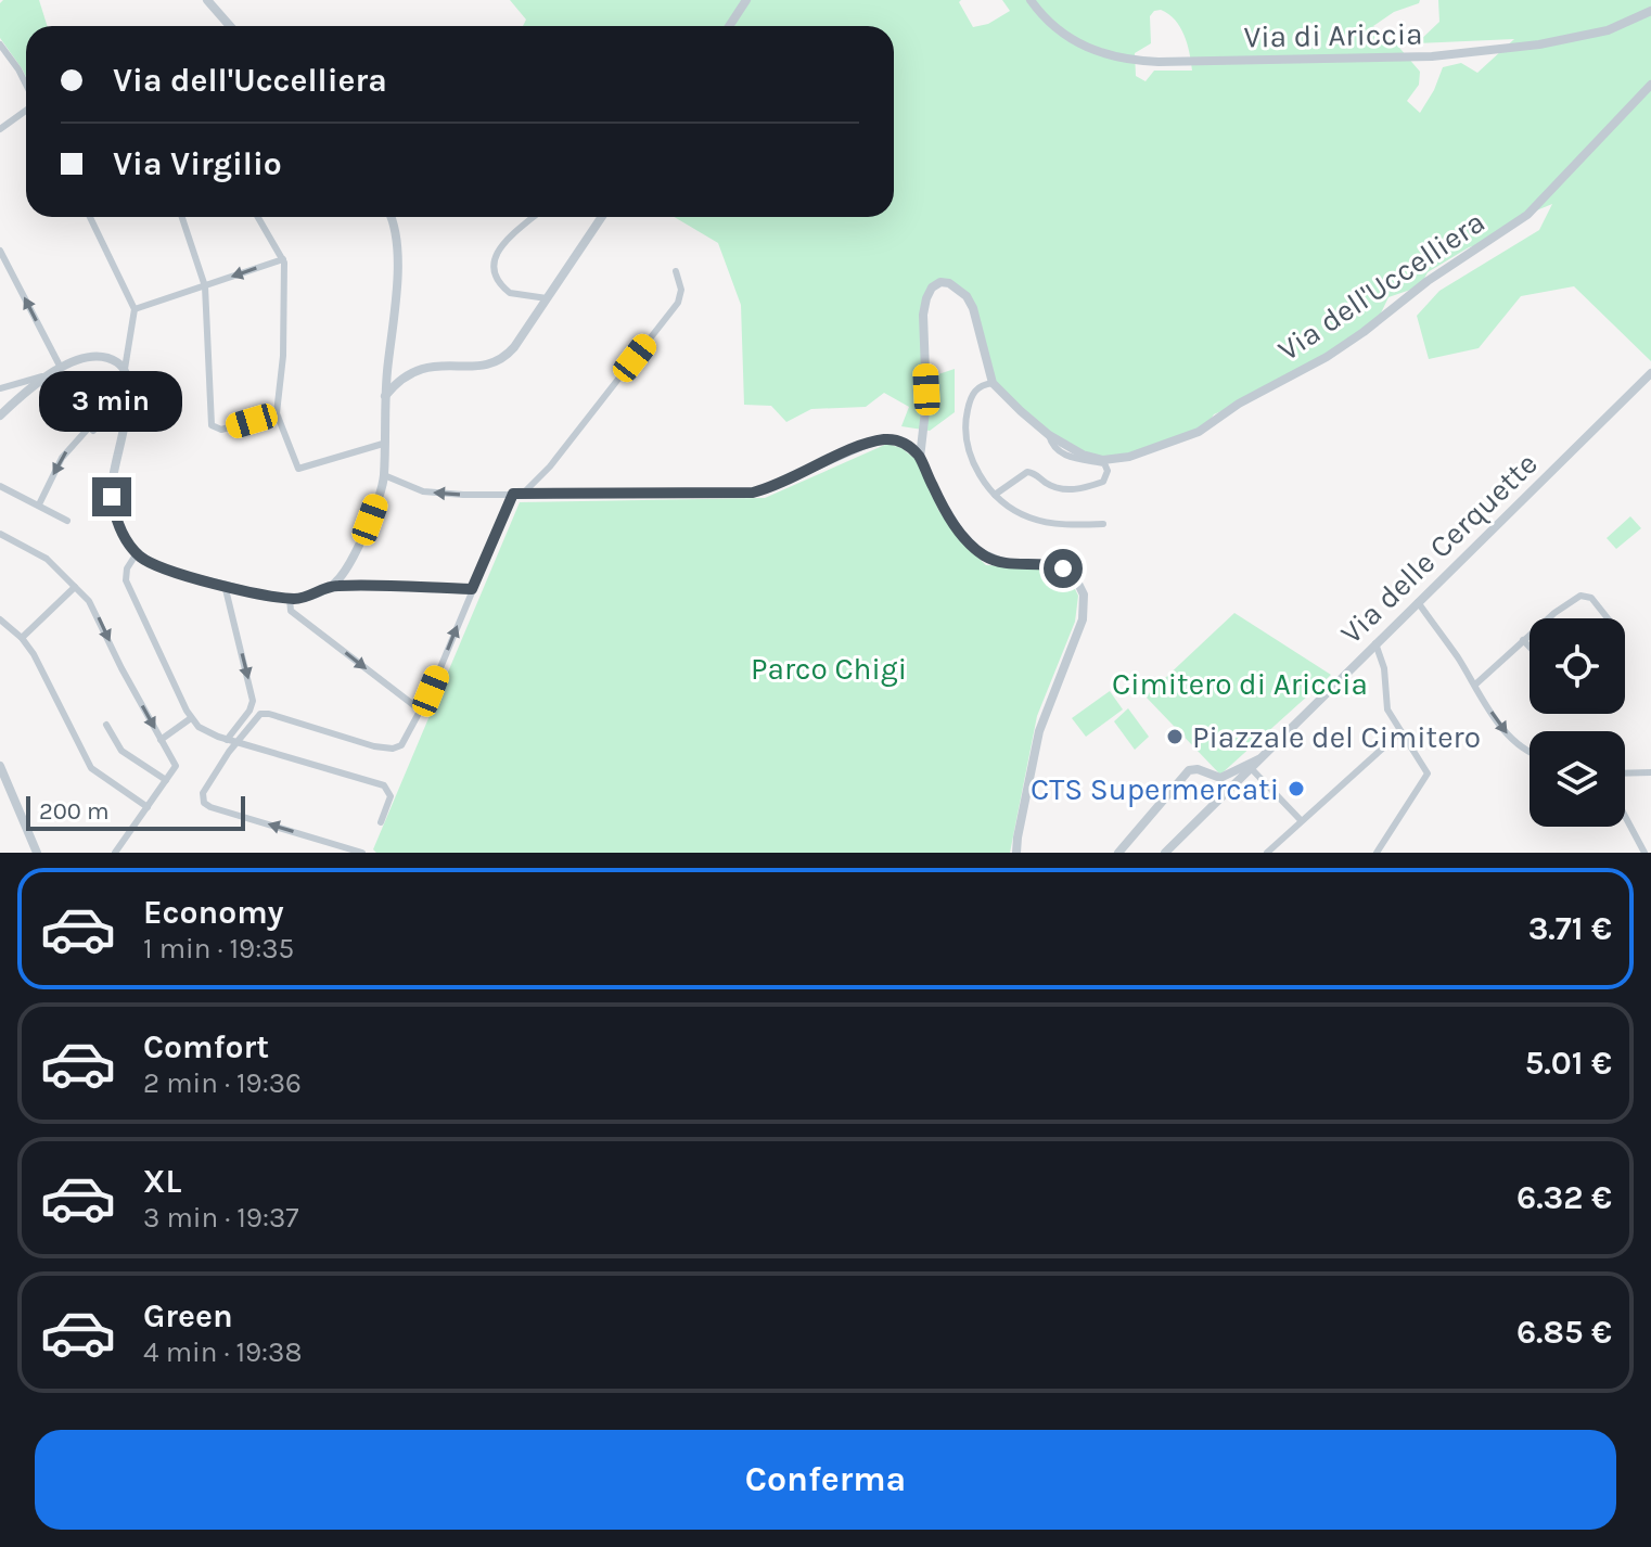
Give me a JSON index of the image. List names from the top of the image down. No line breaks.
{"streets":{"street":["Via di Ariccia","Via dell'Uccelliera","Via delle Cerquette"]},"parks":["Parco Chigi","Cimitero di Ariccia"],"places":["Piazzale del Cimitero","CTS Supermercati"],"scale_bar":"200 m","page":{"banner":["Via dell'Uccelliera","Via Virgilio"],"bubble":"3 min","scale":"200 m","list":[{"name":"Economy","note":"1 min · 19:35","value":"3.71 €"},{"name":"Comfort","note":"2 min · 19:36","value":"5.01 €"},{"name":"XL","note":"3 min · 19:37","value":"6.32 €"},{"name":"Green","note":"4 min · 19:38","value":"6.85 €"}],"buttons":"Conferma"}}
